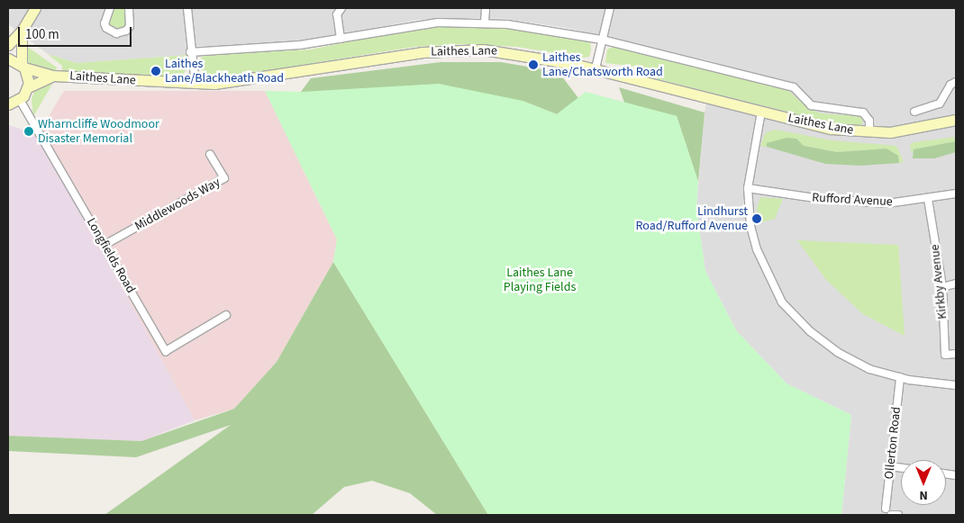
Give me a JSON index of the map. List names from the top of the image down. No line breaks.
{"streets":{"main road":["Laithes Lane"],"street":["Rufford Avenue","Middlewoods Way","Longfields Road","Kirkby Avenue","Ollerton Road"]},"crossings":[["Rufford Avenue","Kirkby Avenue"],["Middlewoods Way","Longfields Road"]],"parks":["Laithes Lane Playing Fields"],"places":["Laithes Lane/Chatsworth Road","Laithes Lane/Blackheath Road","Wharncliffe Woodmoor Disaster Memorial","Lindhurst Road/Rufford Avenue"],"scale_bar":"100 m","north":"bottom"}
